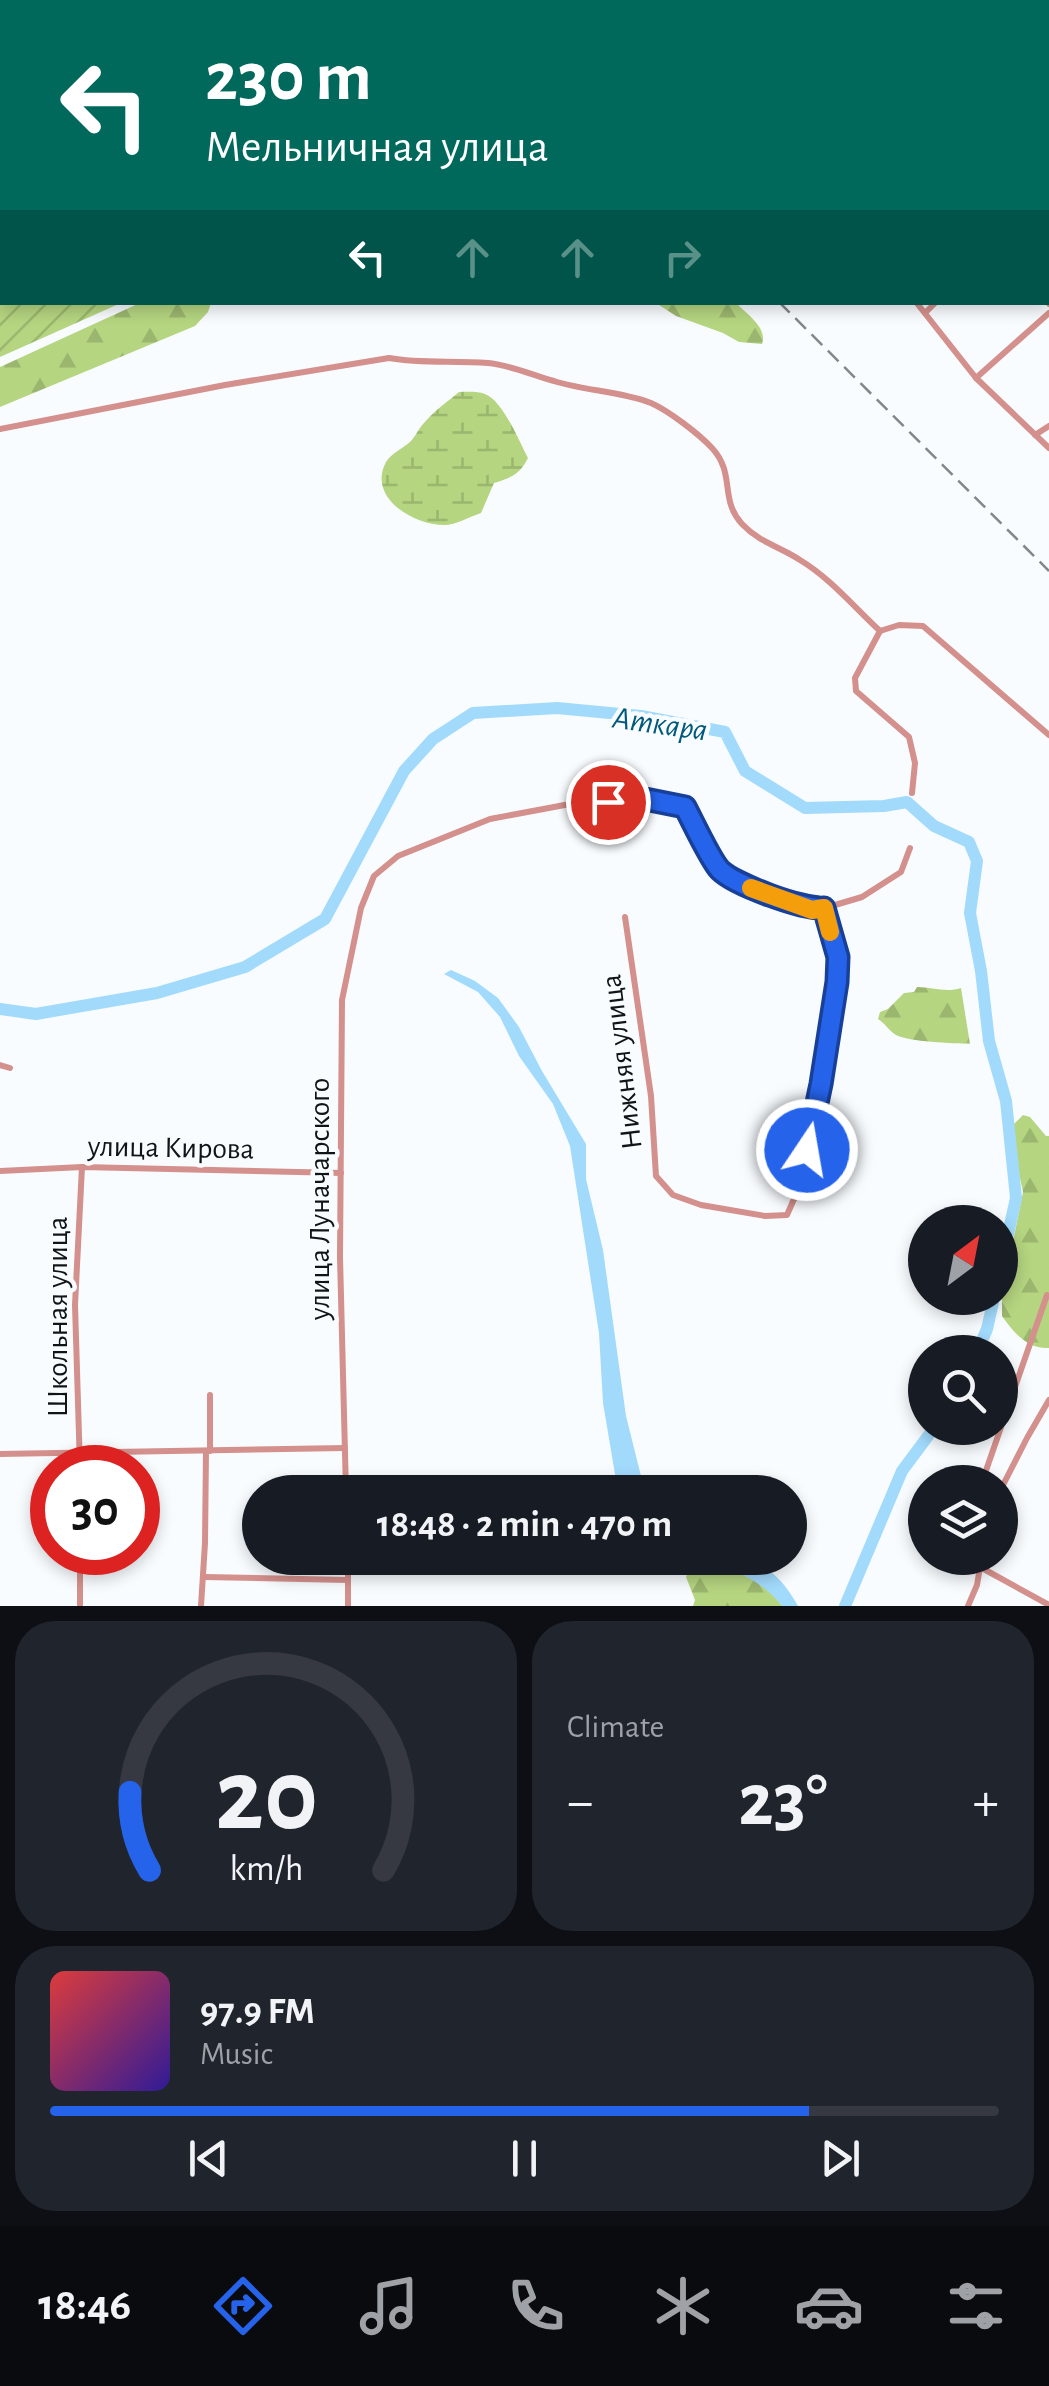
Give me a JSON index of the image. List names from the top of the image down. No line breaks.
{"streets":{"street":["Нижняя улица","улица Кирова","улица Луначарского","Школьная улица"]},"crossings":[["Нижняя улица","улица Луначарского"],["улица Кирова","улица Луначарского"],["улица Кирова","Школьная улица"]],"water":["Аткара"],"north":"top right","page":{"turn":["230 m","Мельничная улица"],"limit":"30","trip":"18:48 · 2 min · 470 m","tile":"Climate","heat":["−","23°","+"],"song":["97.9 FM","Music"],"tabs":"18:46","gauge":["20","km/h"]}}
